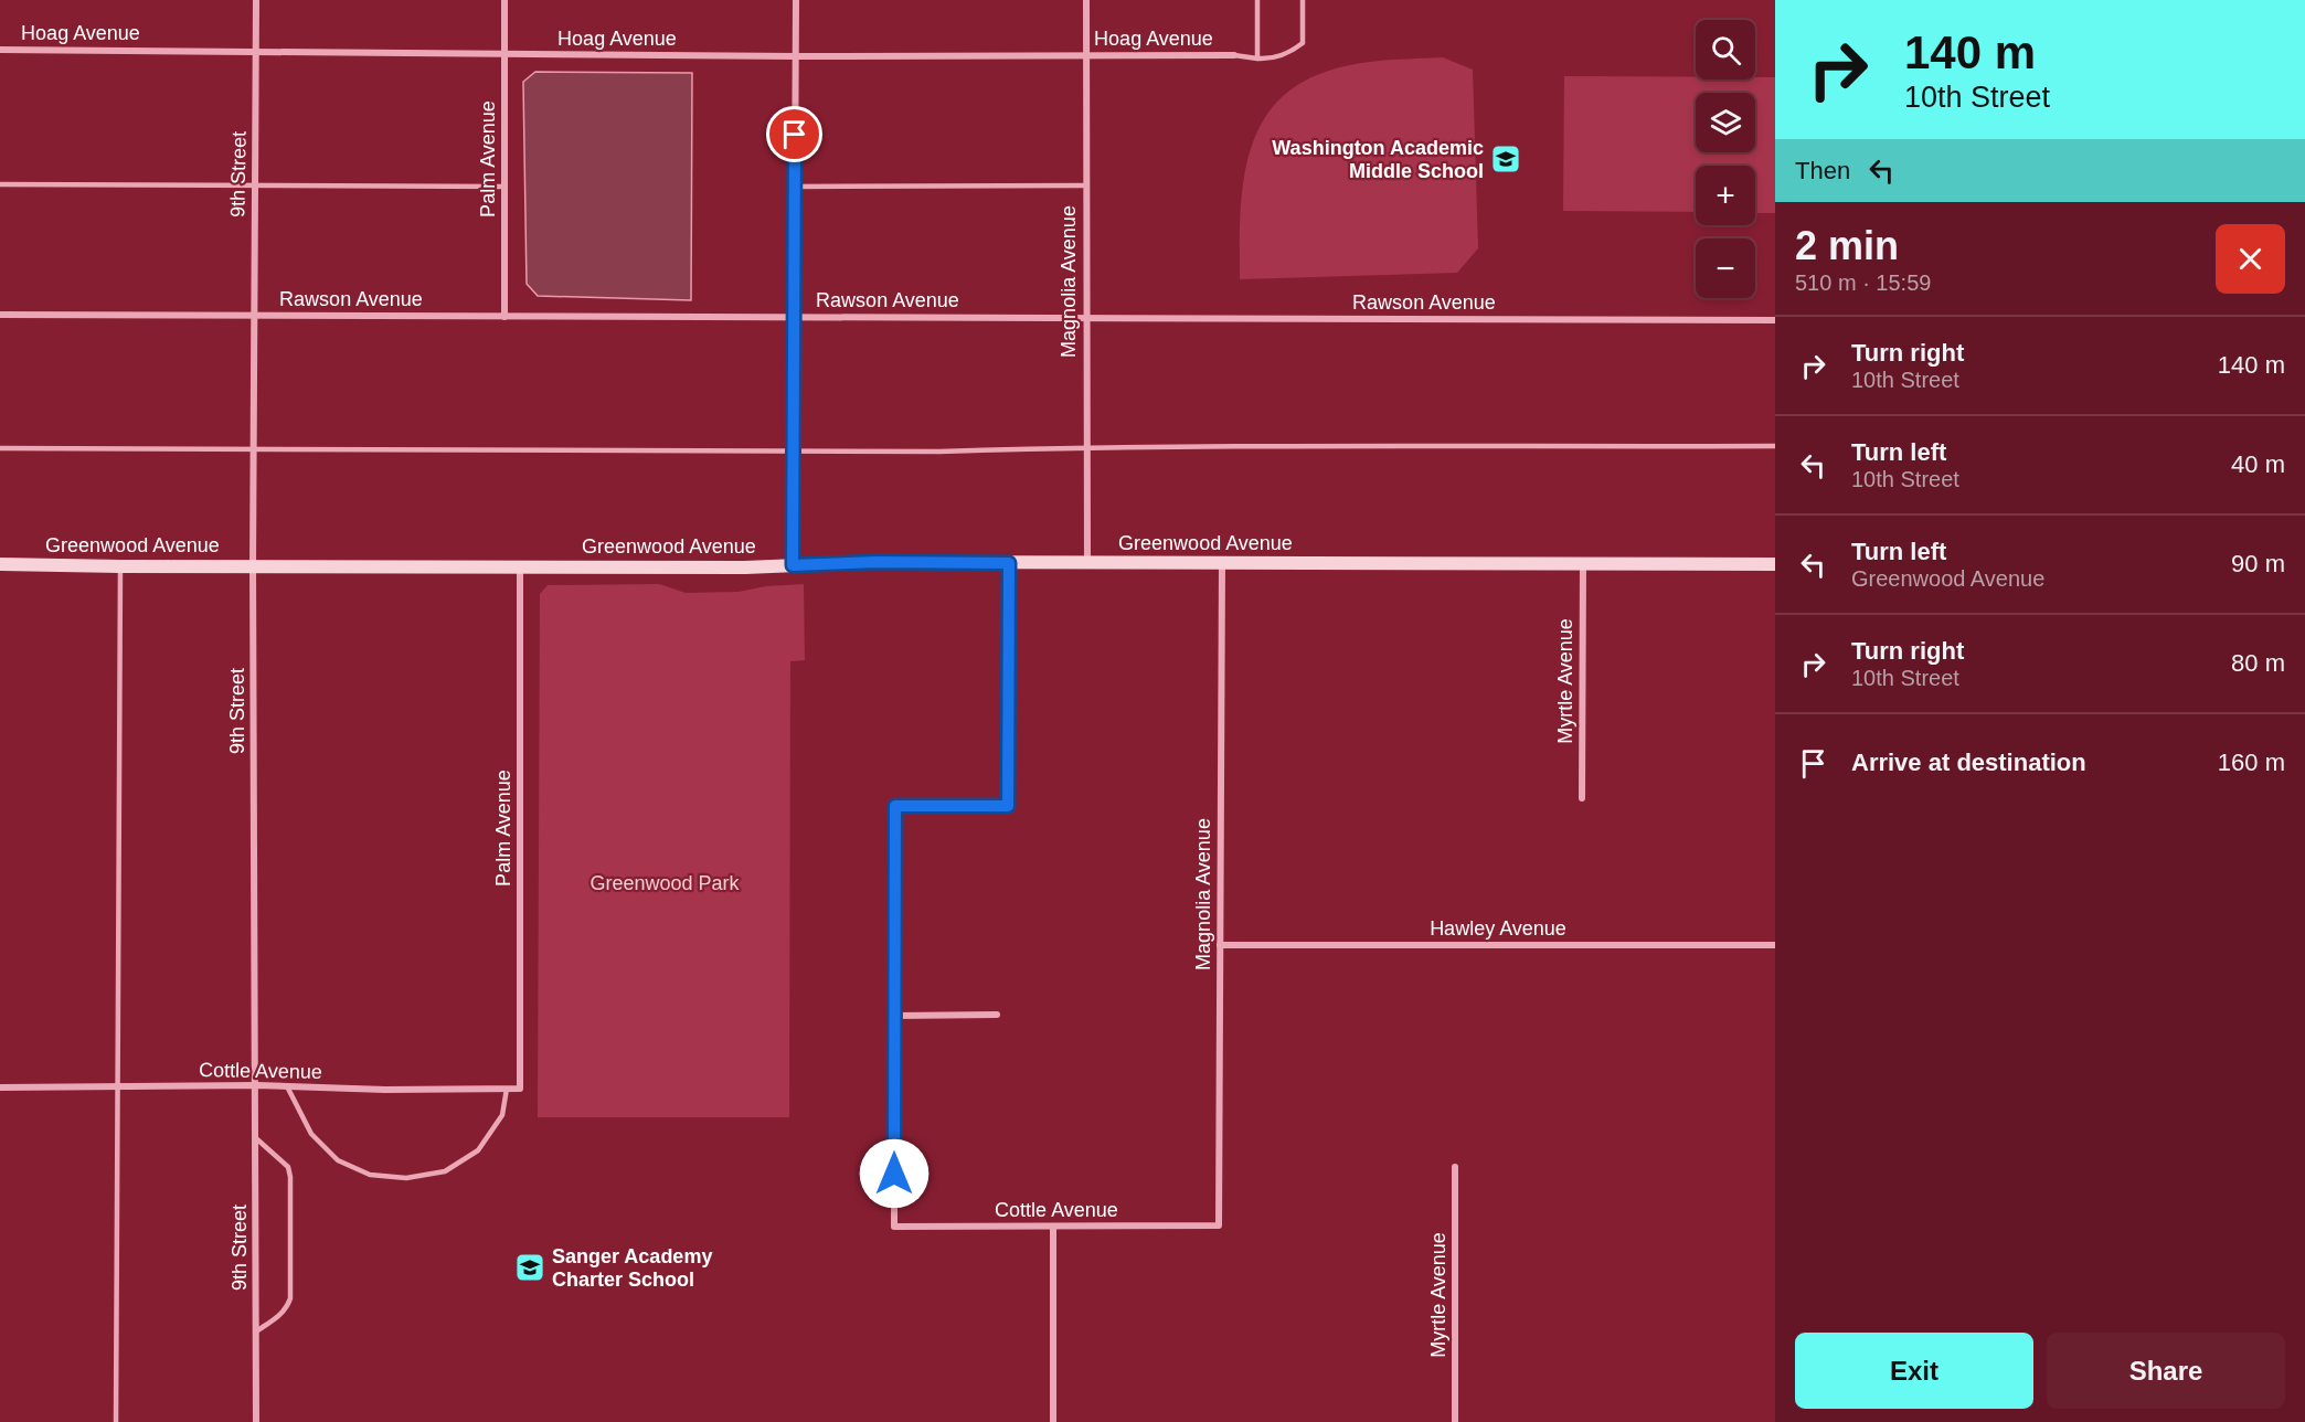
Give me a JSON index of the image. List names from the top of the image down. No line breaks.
{"streets":{"street":["Hoag Avenue","Palm Avenue","9th Street","Magnolia Avenue","Rawson Avenue","Greenwood Avenue","Myrtle Avenue","Hawley Avenue","Cottle Avenue"]},"crossings":[["Hoag Avenue","Palm Avenue"],["Hoag Avenue","9th Street"],["Hoag Avenue","Magnolia Avenue"],["Palm Avenue","Rawson Avenue"],["Palm Avenue","Greenwood Avenue"],["Palm Avenue","Cottle Avenue"],["9th Street","Rawson Avenue"],["9th Street","Greenwood Avenue"],["9th Street","Cottle Avenue"],["Magnolia Avenue","Rawson Avenue"],["Magnolia Avenue","Greenwood Avenue"],["Magnolia Avenue","Hawley Avenue"],["Magnolia Avenue","Cottle Avenue"],["Greenwood Avenue","Myrtle Avenue"]],"parks":["Greenwood Park"],"places":{"school or university":["Washington Academic Middle School","Sanger Academy Charter School"]},"page":{"turn":["140 m","10th Street"],"map_buttons":["+","−"],"then":"Then","heading":["2 min","510 m · 15:59"],"list":[{"name":"Turn right","note":"10th Street","value":"140 m"},{"name":"Turn left","note":"10th Street","value":"40 m"},{"name":"Turn left","note":"Greenwood Avenue","value":"90 m"},{"name":"Turn right","note":"10th Street","value":"80 m"},{"name":"Arrive at destination","value":"160 m"}],"buttons":["Exit","Share"]}}
